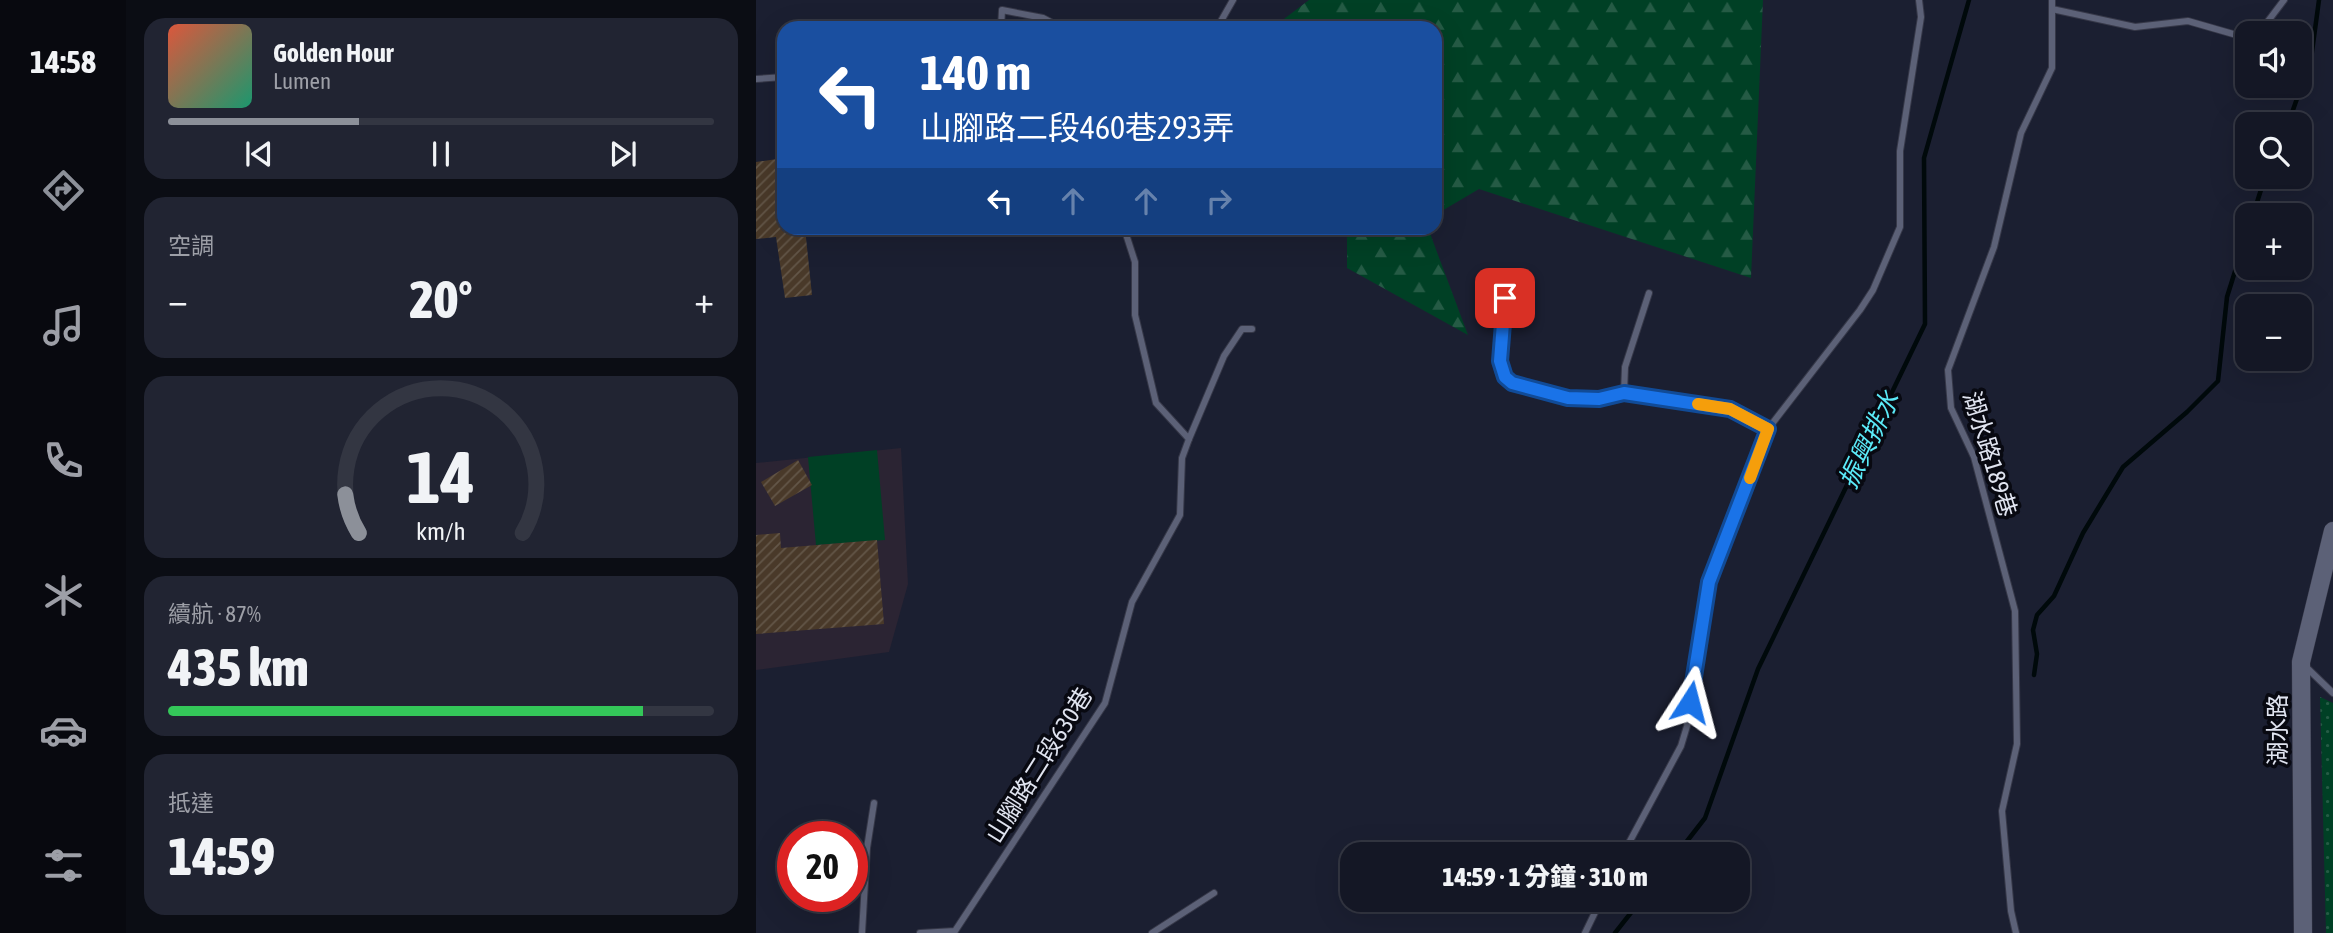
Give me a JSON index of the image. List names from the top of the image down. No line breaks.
{"streets":{"street":["湖水路"],"lane":["湖水路189巷","山腳路二段630巷"]},"water":["振興排水"],"page":{"tabs":"14:58","map_buttons":["+","−"],"turn":["140 m","山腳路二段460巷293弄"],"song":["Golden Hour","Lumen"],"tile":["空調",["續航 · 87%","435 km"],["抵達","14:59"]],"heat":["−","20°","+"],"limit":"20","trip":"14:59 · 1 分鐘 · 310 m","gauge":["14","km/h"]}}
